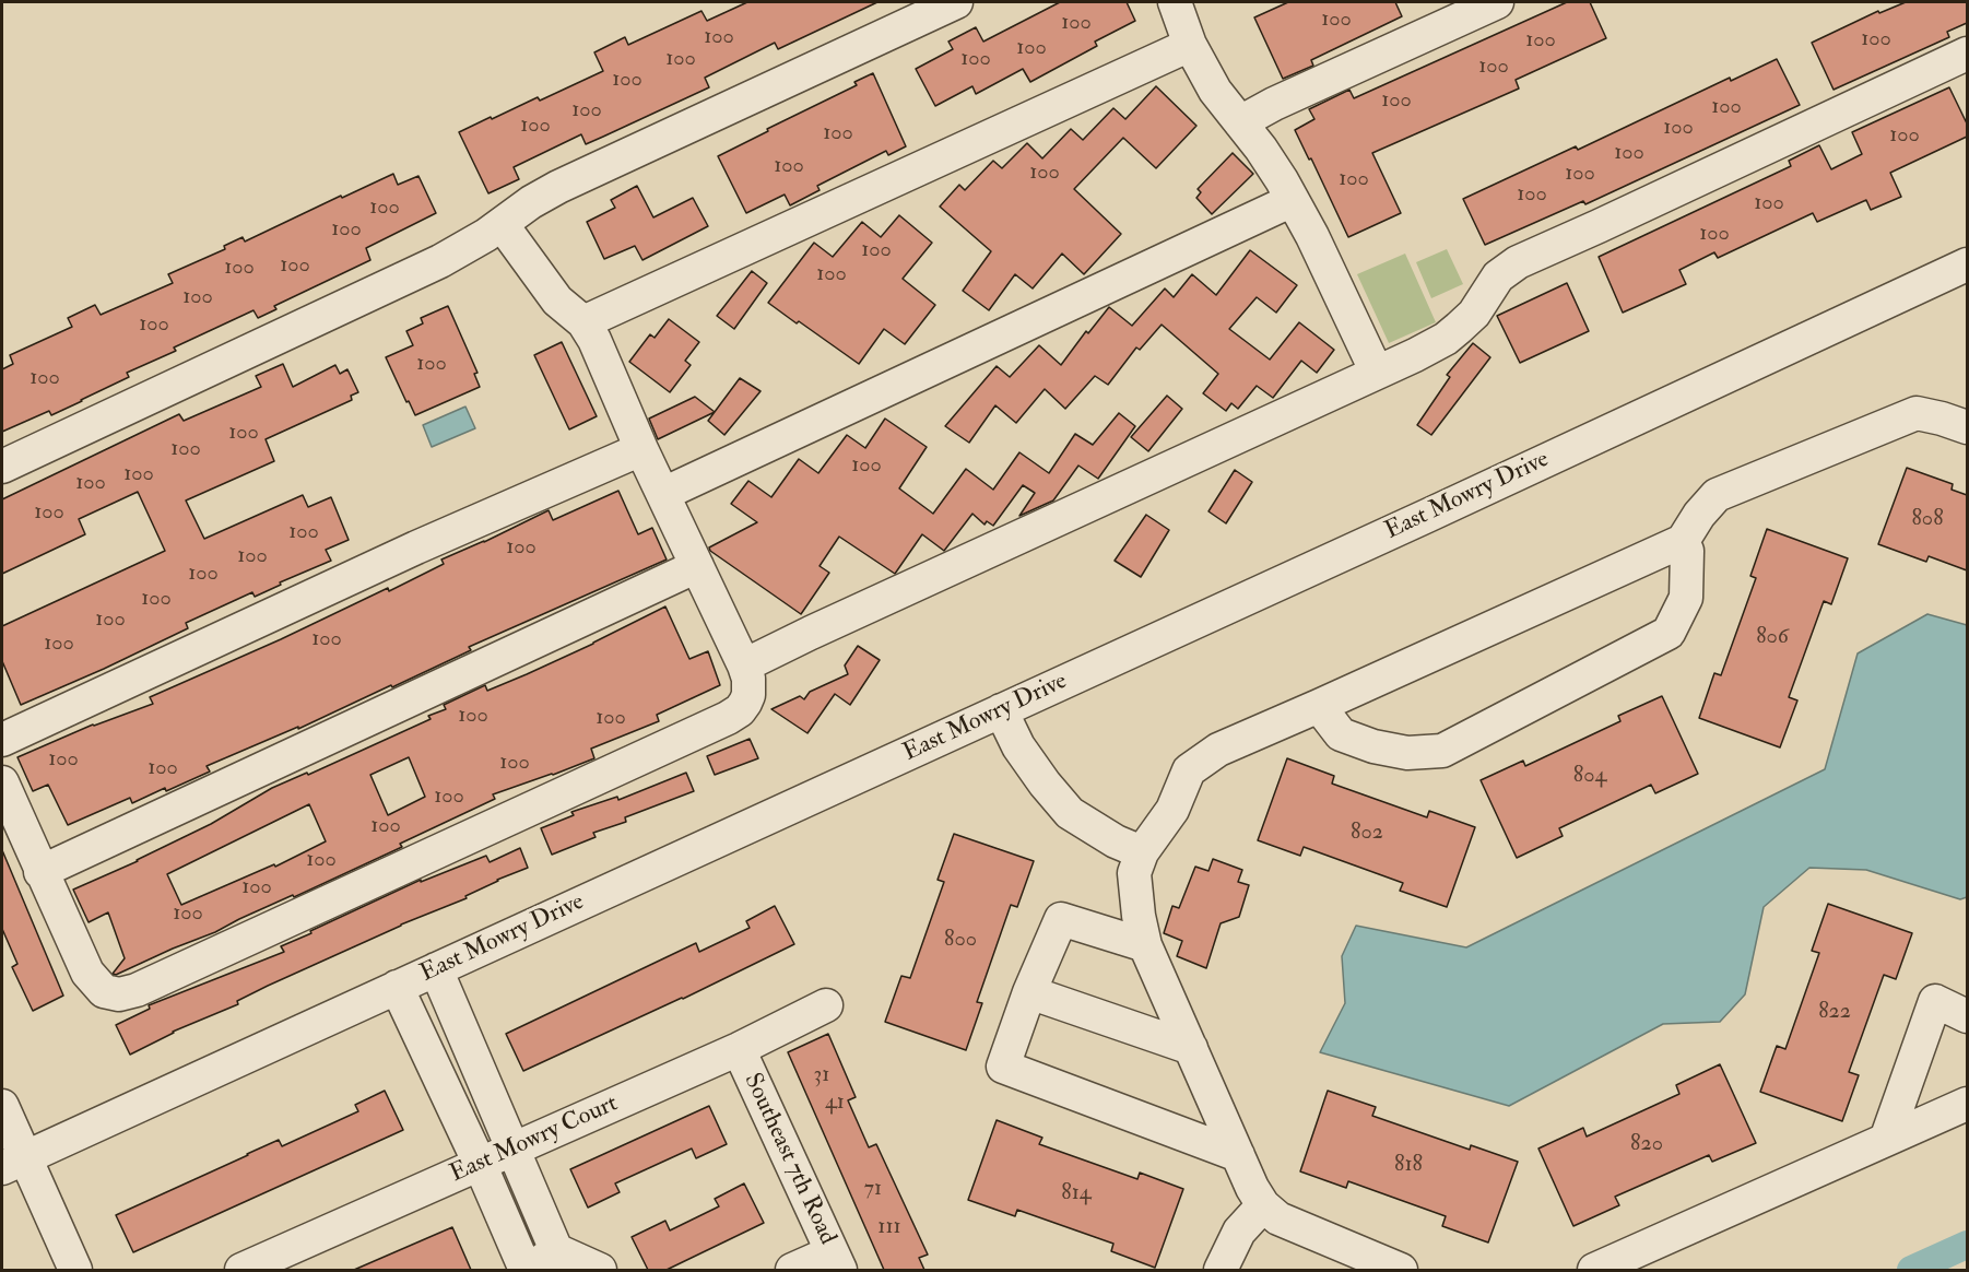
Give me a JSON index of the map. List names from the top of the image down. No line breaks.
{"streets":{"street":["East Mowry Drive","East Mowry Court","Southeast 7th Road"]},"crossings":[["East Mowry Court","Southeast 7th Road"]],"house_numbers":["100","100","100","100","100","100","100","100","100","100","100","100","100","100","100","100","100","100","100","100","100","100","100","100","100","100","100","100","100","100","100","100","100","100","100","100","100","100","100","100","100","808","100","100","100","100","100","100","806","100","100","100","100","100","100","100","804","100","100","802","100","100","100","800","822","31","41","820","818","71","814","111"]}
